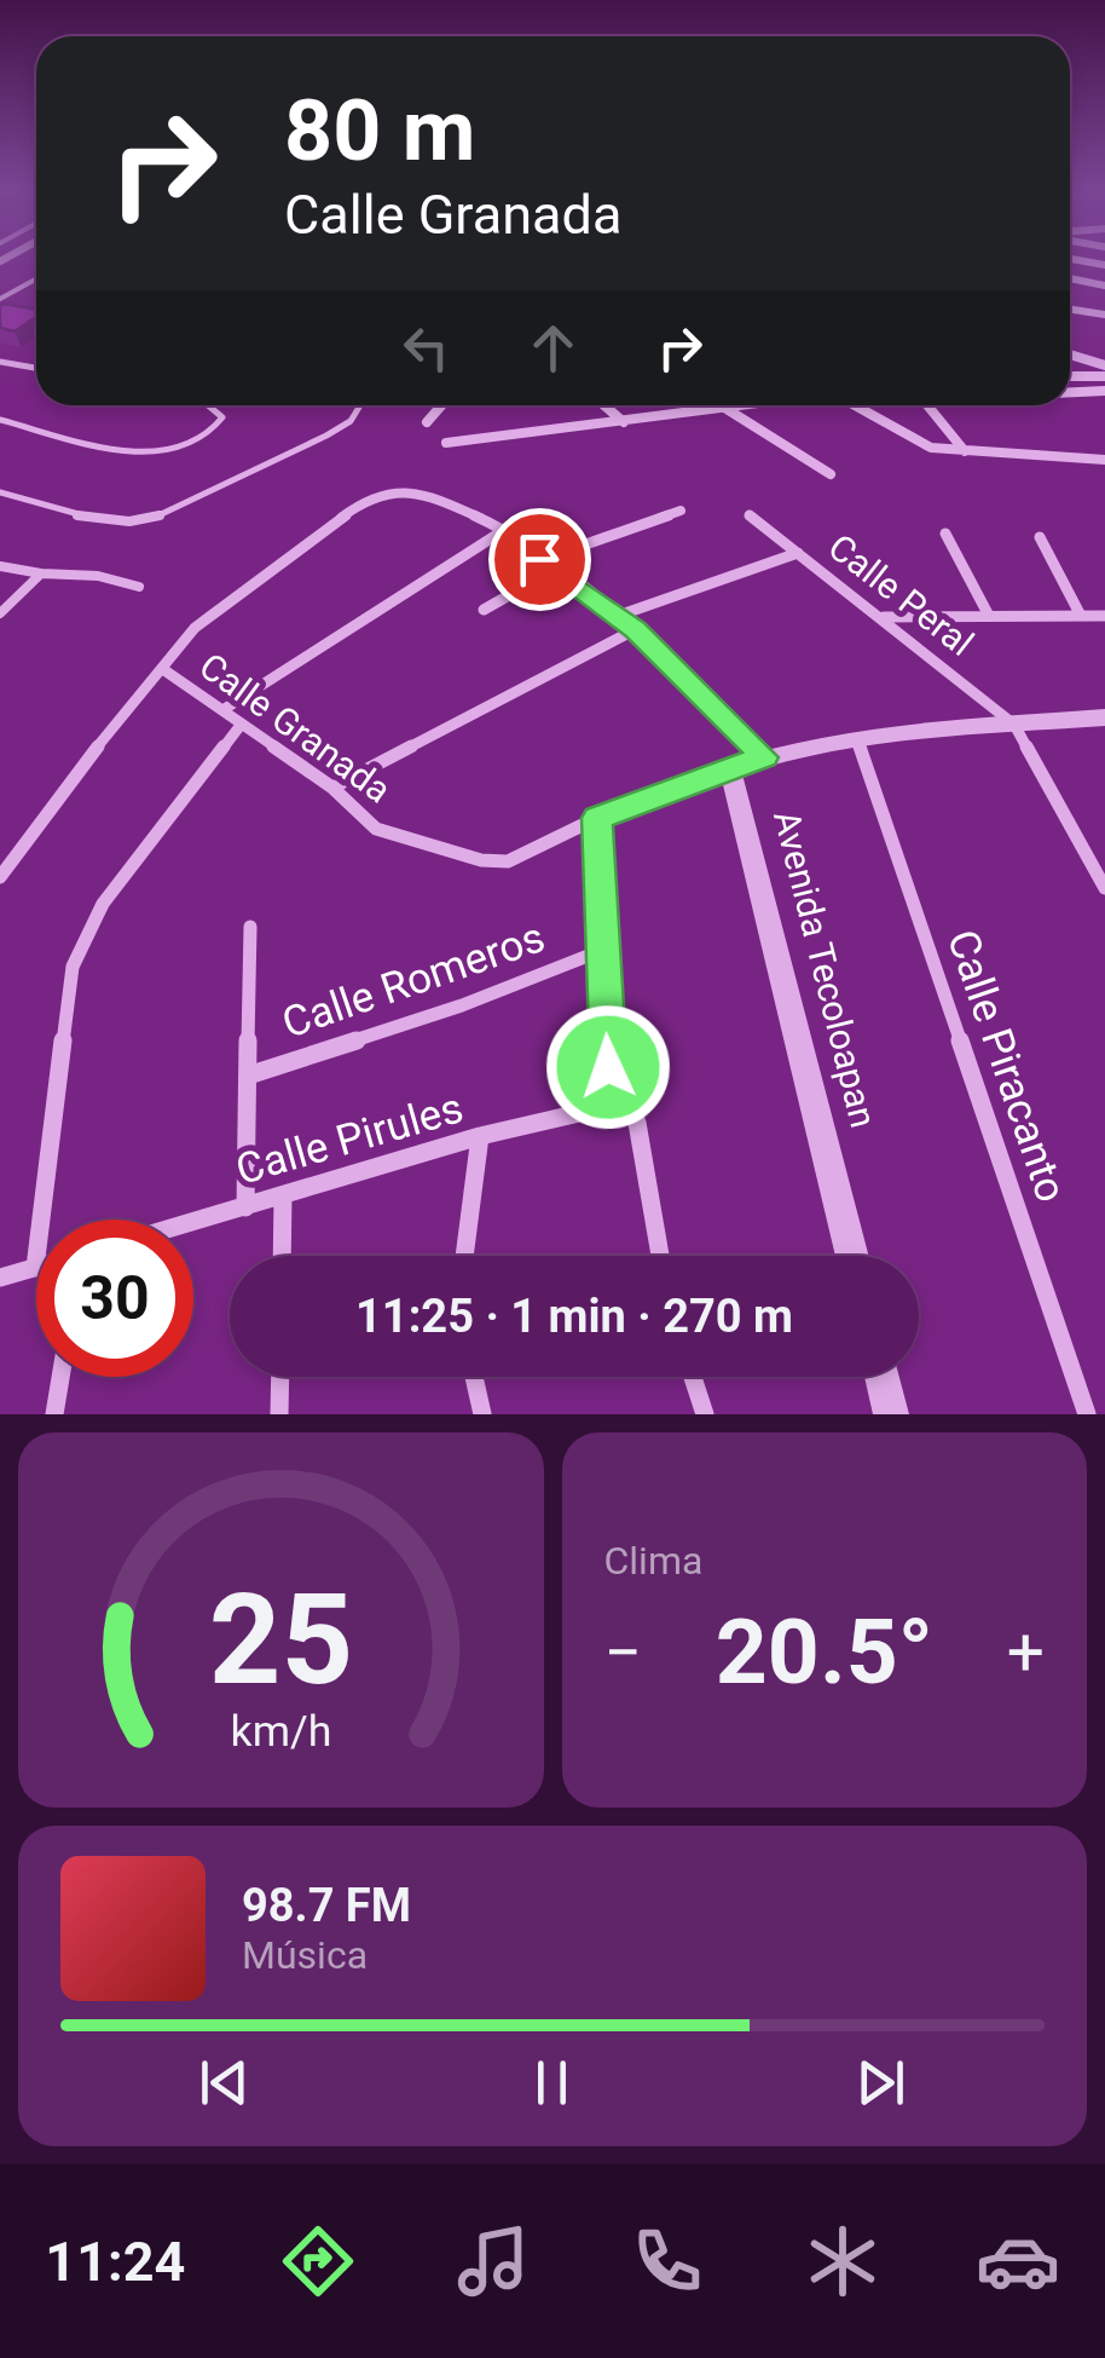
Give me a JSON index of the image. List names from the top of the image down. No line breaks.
{"streets":{"street":["Calle Peral","Calle Granada","Avenida Tecoloapan","Calle Romeros","Calle Piracanto","Calle Pirules"]},"crossings":[["Calle Granada","Avenida Tecoloapan"]],"page":{"turn":["80 m","Calle Granada"],"limit":"30","trip":"11:25 · 1 min · 270 m","tile":"Clima","heat":["−","20.5°","+"],"song":["98.7 FM","Música"],"tabs":"11:24","gauge":["25","km/h"]}}
